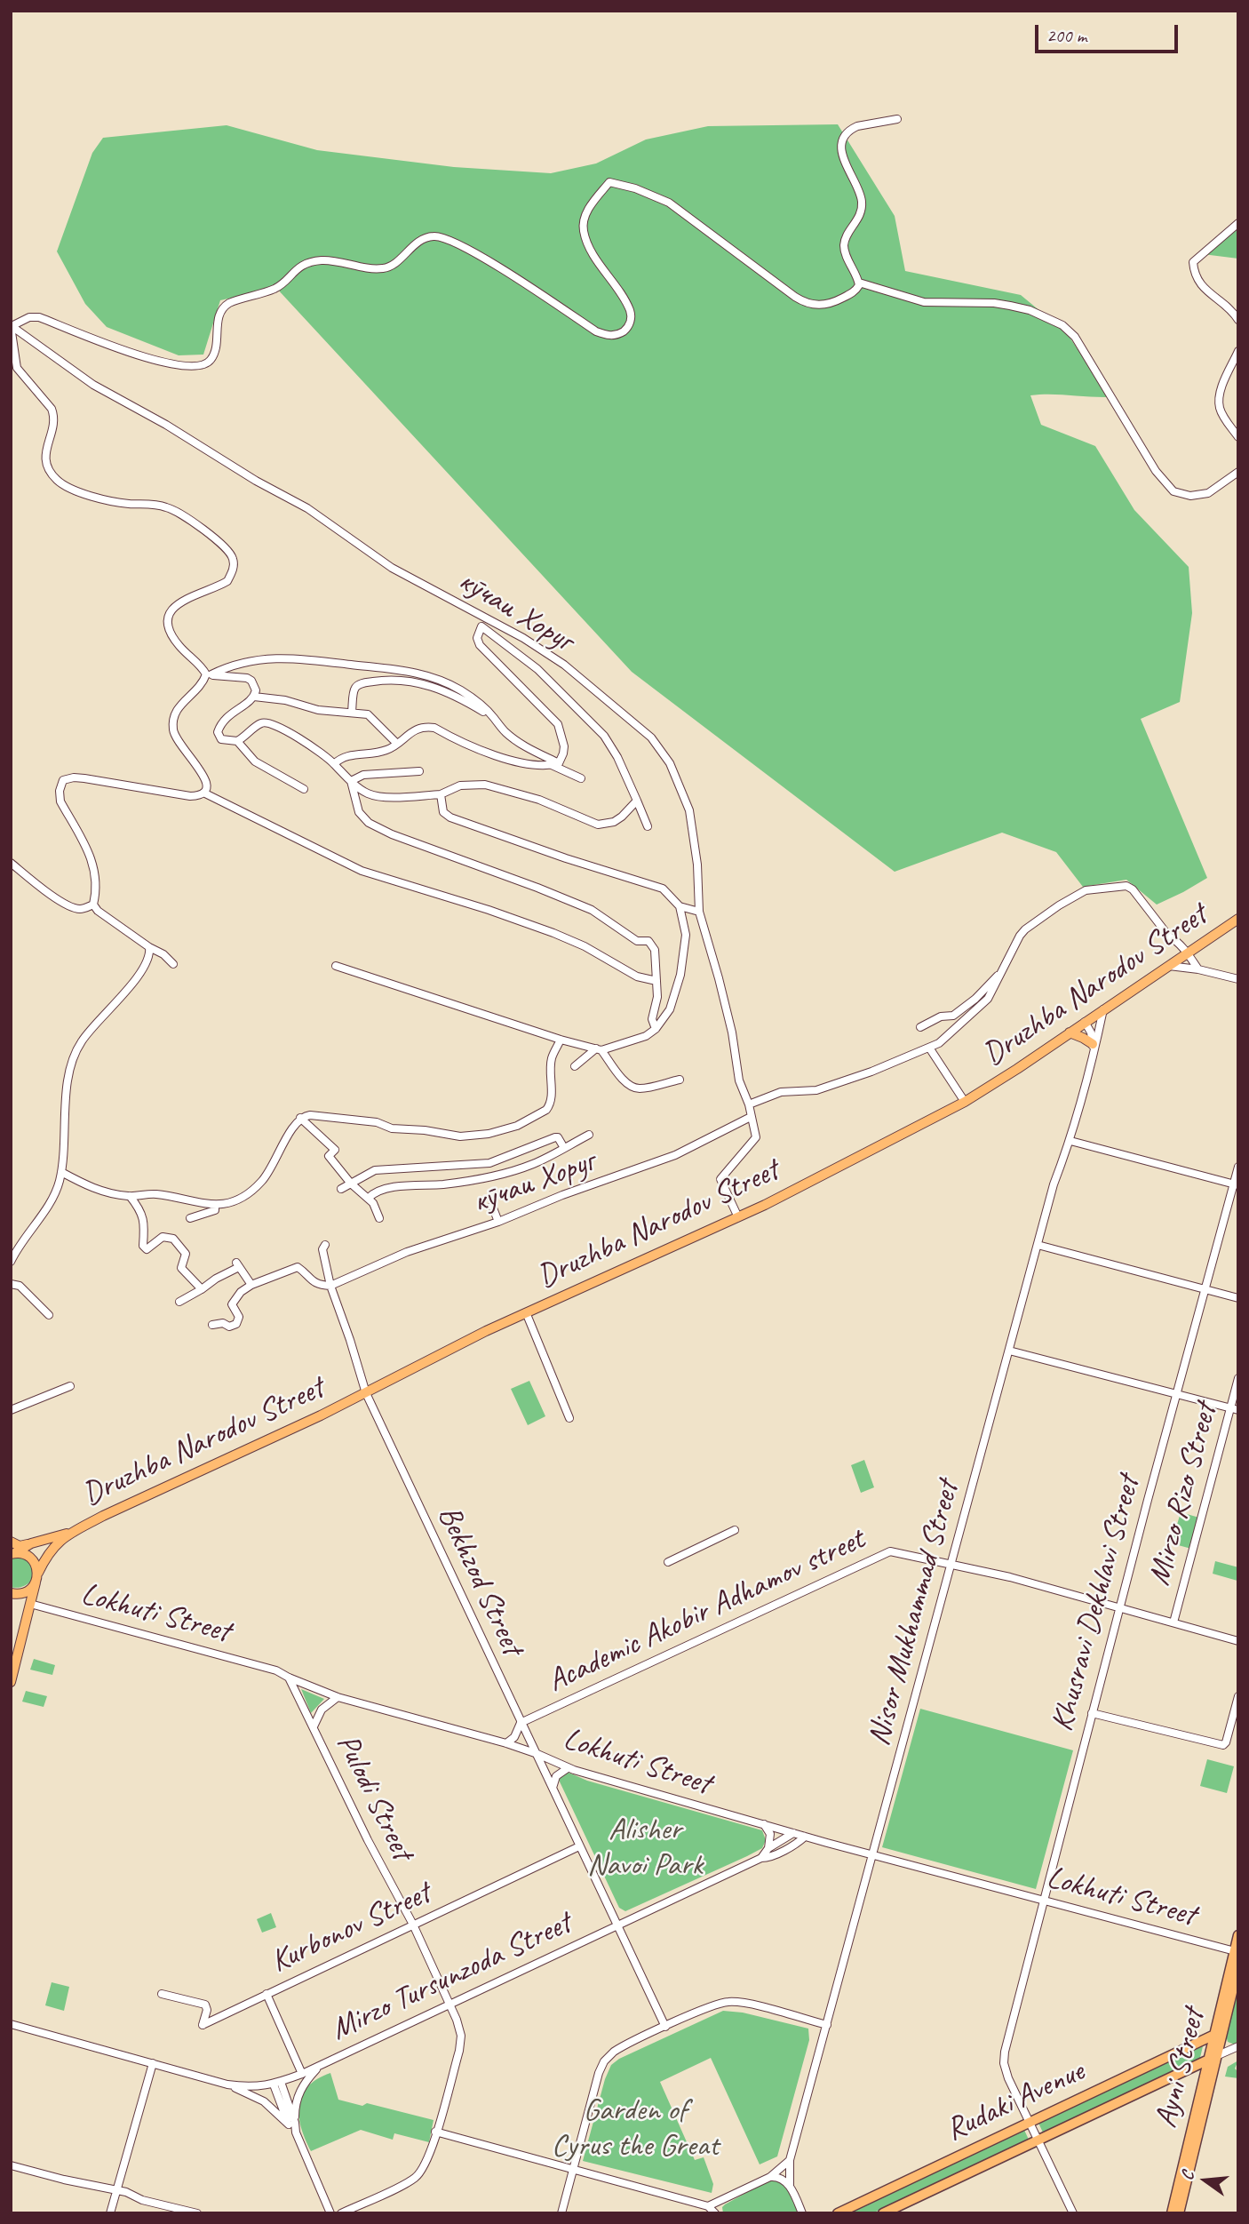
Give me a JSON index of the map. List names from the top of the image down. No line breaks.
{"streets":{"highway":["Ayni Street","Rudaki Avenue"],"main road":["Druzhba Narodov Street"],"street":["кӯчаи Хоруг","Mirzo Rizo Street","Bekhzod Street","Khusravi Dekhlavi Street","Academic Akobir Adhamov street","Lokhuti Street","Nisor Mukhammad Street","Pulodi Street","Kurbonov Street","Mirzo Tursunzoda Street"]},"crossings":[["кӯчаи Хоруг","Druzhba Narodov Street"],["кӯчаи Хоруг","Bekhzod Street"],["Druzhba Narodov Street","Bekhzod Street"],["Druzhba Narodov Street","Nisor Mukhammad Street"],["Mirzo Rizo Street","Academic Akobir Adhamov street"],["Bekhzod Street","Academic Akobir Adhamov street"],["Bekhzod Street","Lokhuti Street"],["Bekhzod Street","Kurbonov Street"],["Bekhzod Street","Mirzo Tursunzoda Street"],["Khusravi Dekhlavi Street","Academic Akobir Adhamov street"],["Khusravi Dekhlavi Street","Lokhuti Street"],["Khusravi Dekhlavi Street","Rudaki Avenue"],["Academic Akobir Adhamov street","Nisor Mukhammad Street"],["Lokhuti Street","Nisor Mukhammad Street"],["Lokhuti Street","Pulodi Street"],["Lokhuti Street","Mirzo Tursunzoda Street"],["Lokhuti Street","Ayni Street"],["Pulodi Street","Kurbonov Street"],["Pulodi Street","Mirzo Tursunzoda Street"],["Ayni Street","Rudaki Avenue"]],"parks":["Alisher Navoi Park","Garden of Cyrus the Great"],"scale_bar":"200 m","north":"left"}
